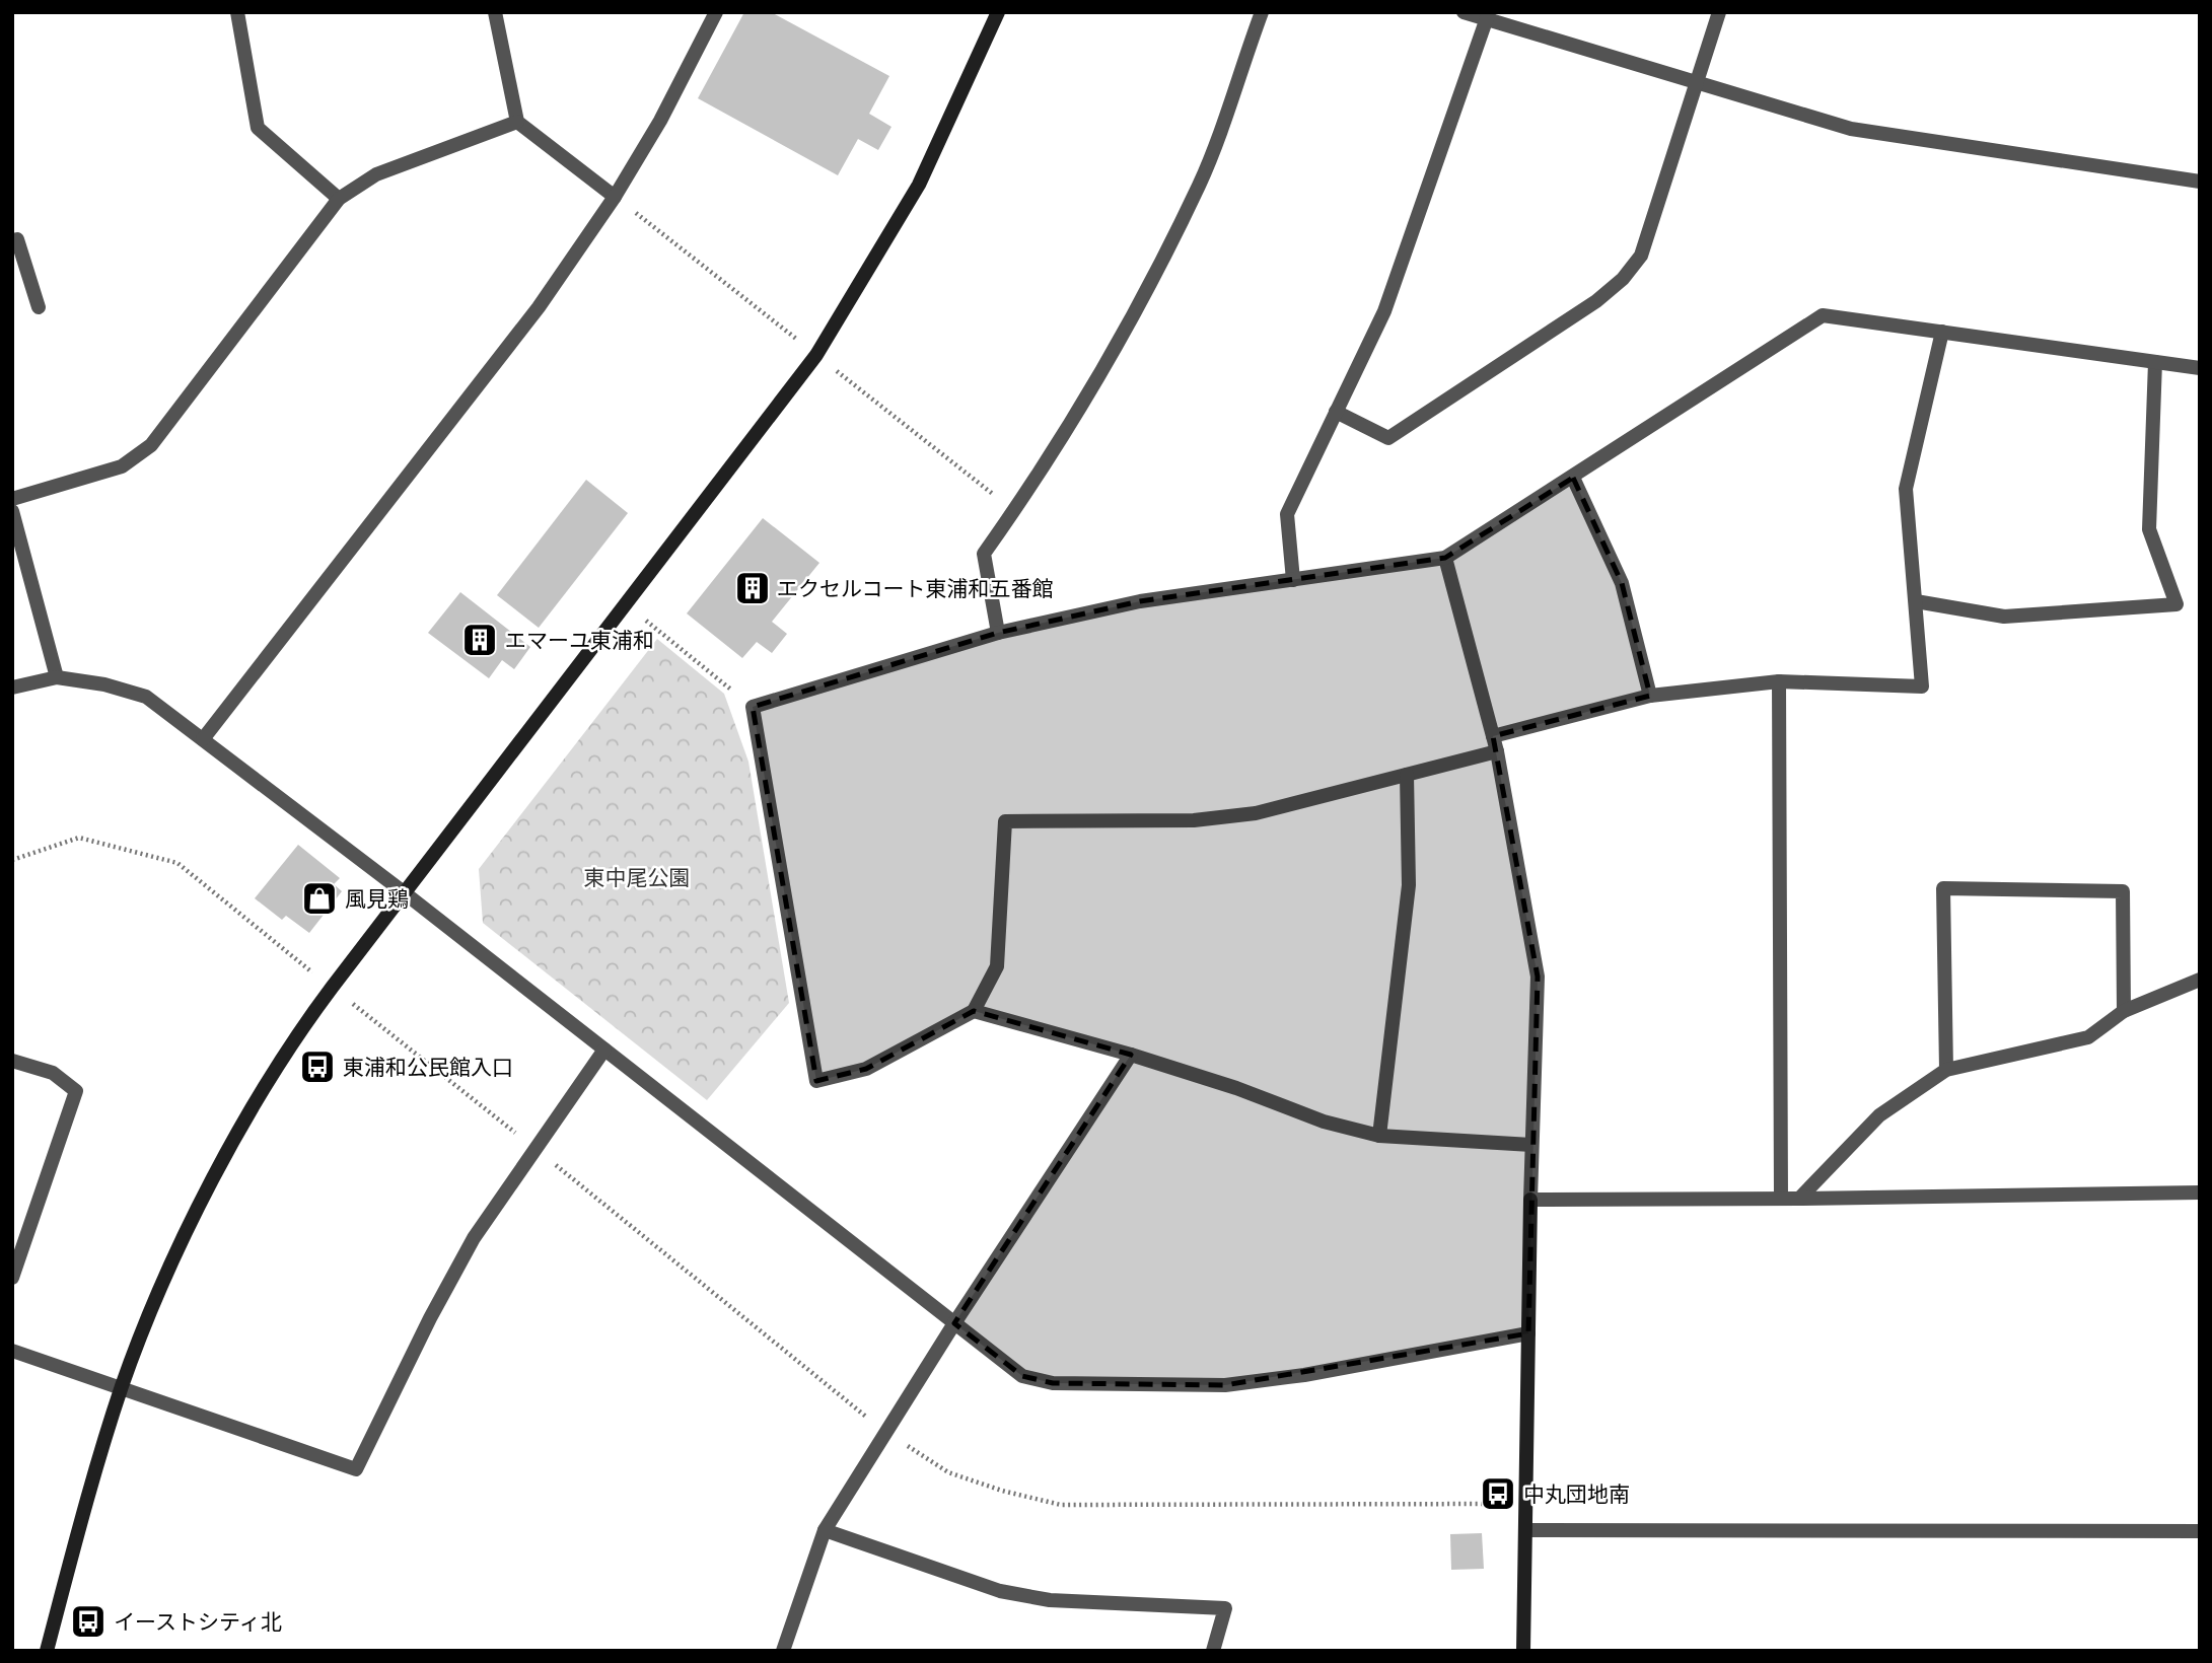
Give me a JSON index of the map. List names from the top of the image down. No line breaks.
{"parks":["東中尾公園"],"places":{"building":["エクセルコート東浦和五番館","エマーユ東浦和"],"shop":["風見鶏"],"bus stop":["東浦和公民館入口","中丸団地南","イーストシティ北"]}}
